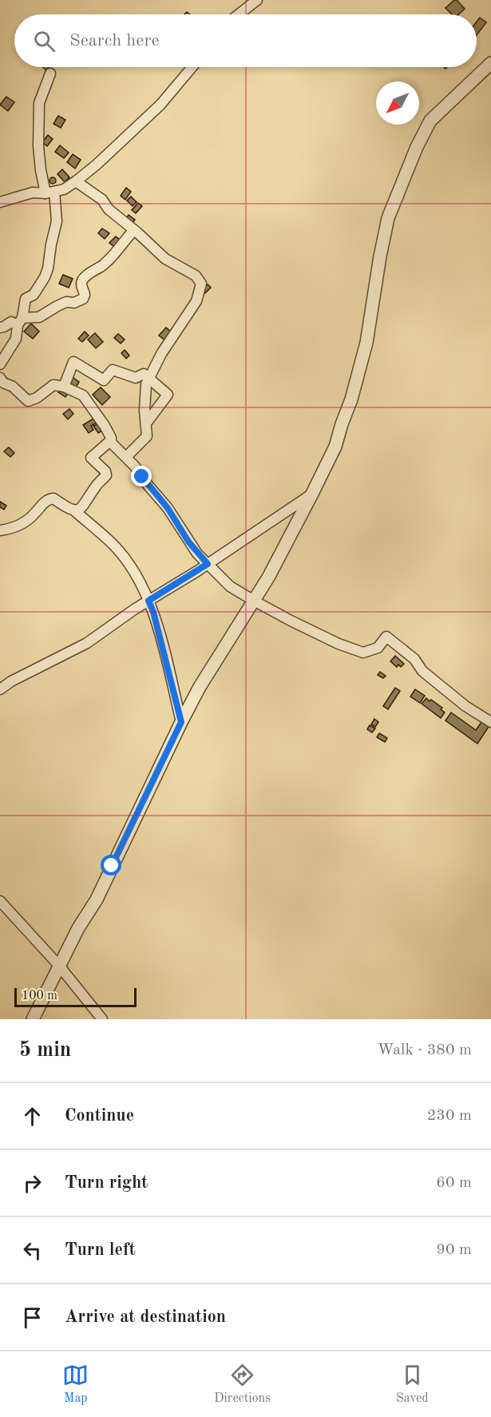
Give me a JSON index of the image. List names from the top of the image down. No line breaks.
{"scale_bar":"100 m","north":"bottom left","page":{"search":"Search here","scale":"100 m","heading":["5 min","Walk · 380 m"],"list":[["Continue","230 m"],["Turn right","60 m"],["Turn left","90 m"],"Arrive at destination"],"nav":["Map","Directions","Saved"]}}
